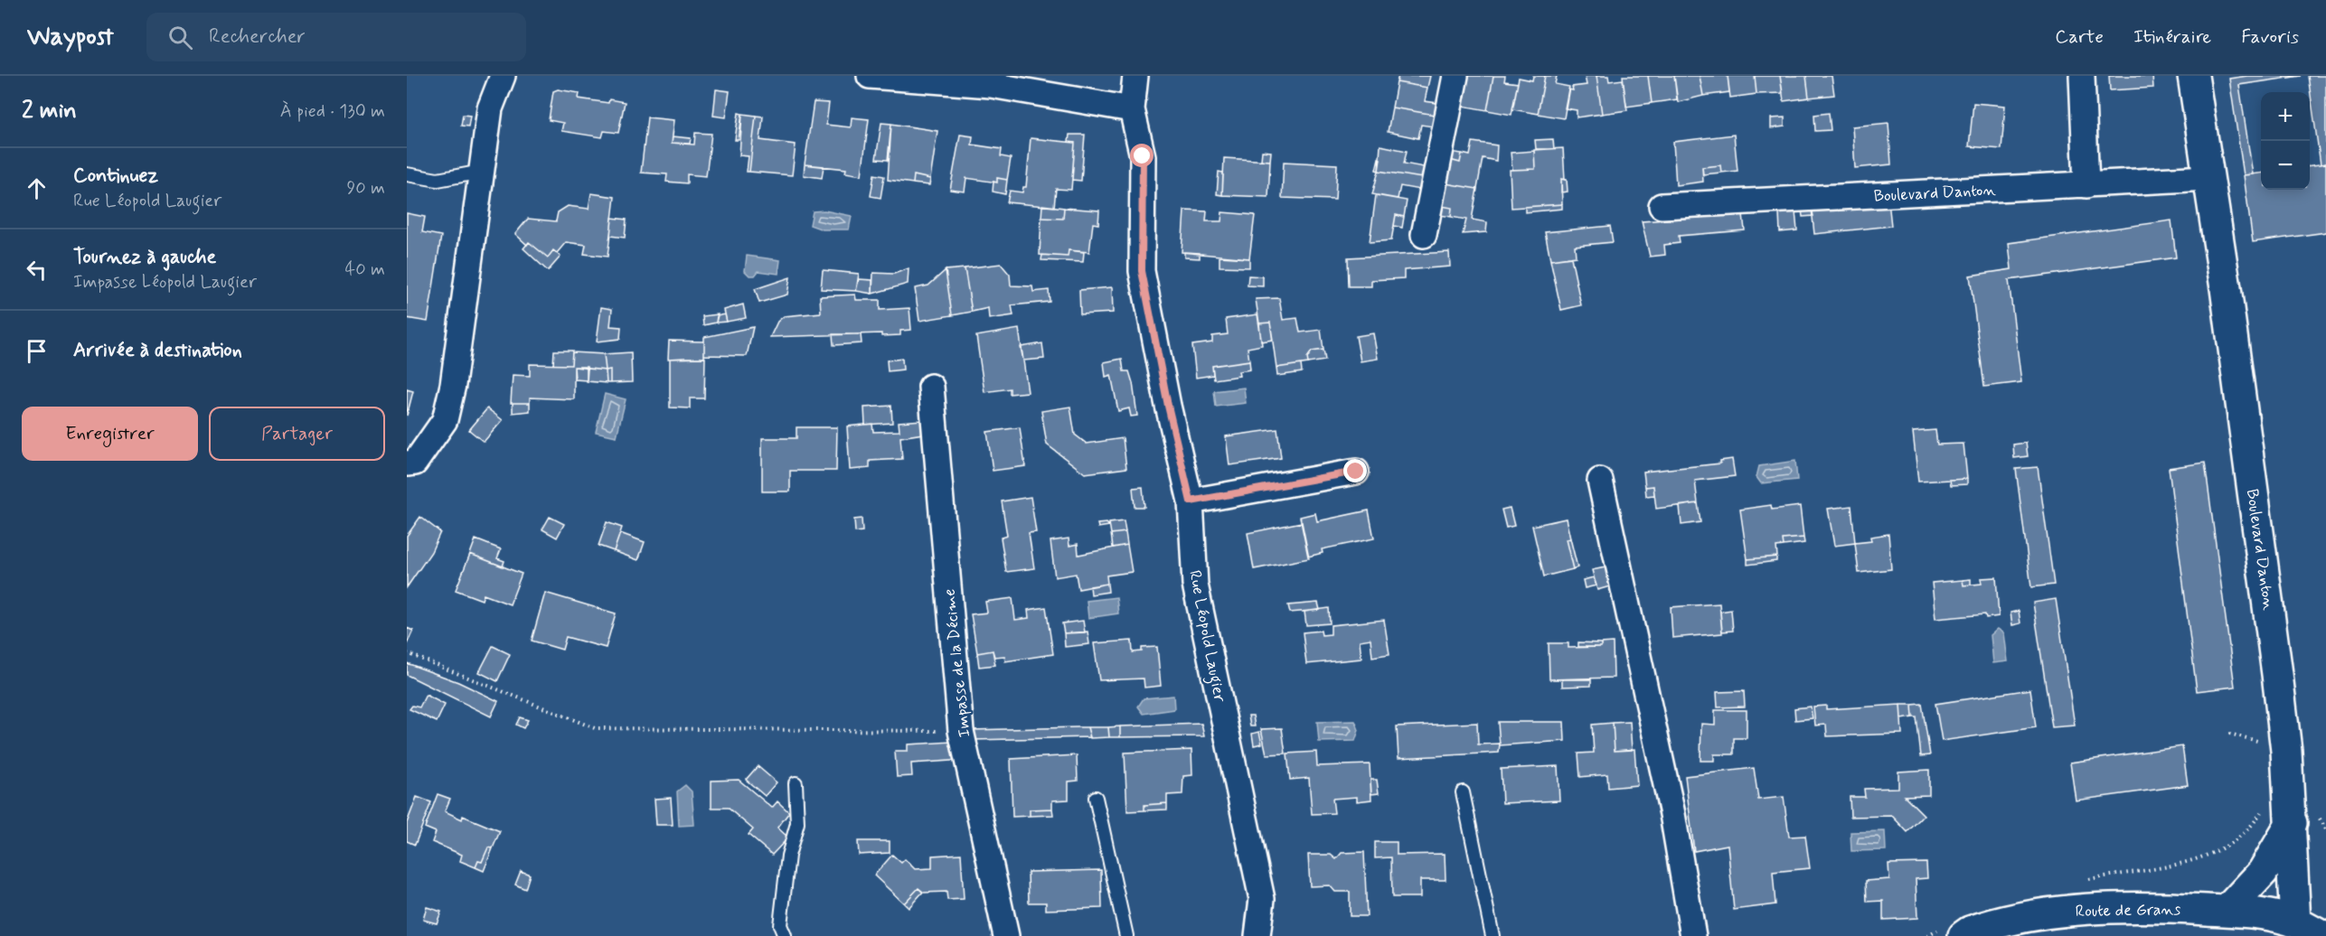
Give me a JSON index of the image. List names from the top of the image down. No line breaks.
{"streets":{"main road":["Boulevard Danton","Route de Grans"],"street":["Rue Léopold Laugier","Impasse de la Décime"]},"crossings":[["Boulevard Danton","Route de Grans"]],"page":{"header":"Waypost","search":"Rechercher","nav":["Carte","Itinéraire","Favoris"],"heading":["2 min","À pied · 130 m"],"map_buttons":["+","−"],"list":[["Continuez","Rue Léopold Laugier","90 m"],["Tournez à gauche","Impasse Léopold Laugier","40 m"],"Arrivée à destination"],"buttons":["Enregistrer","Partager"]}}
